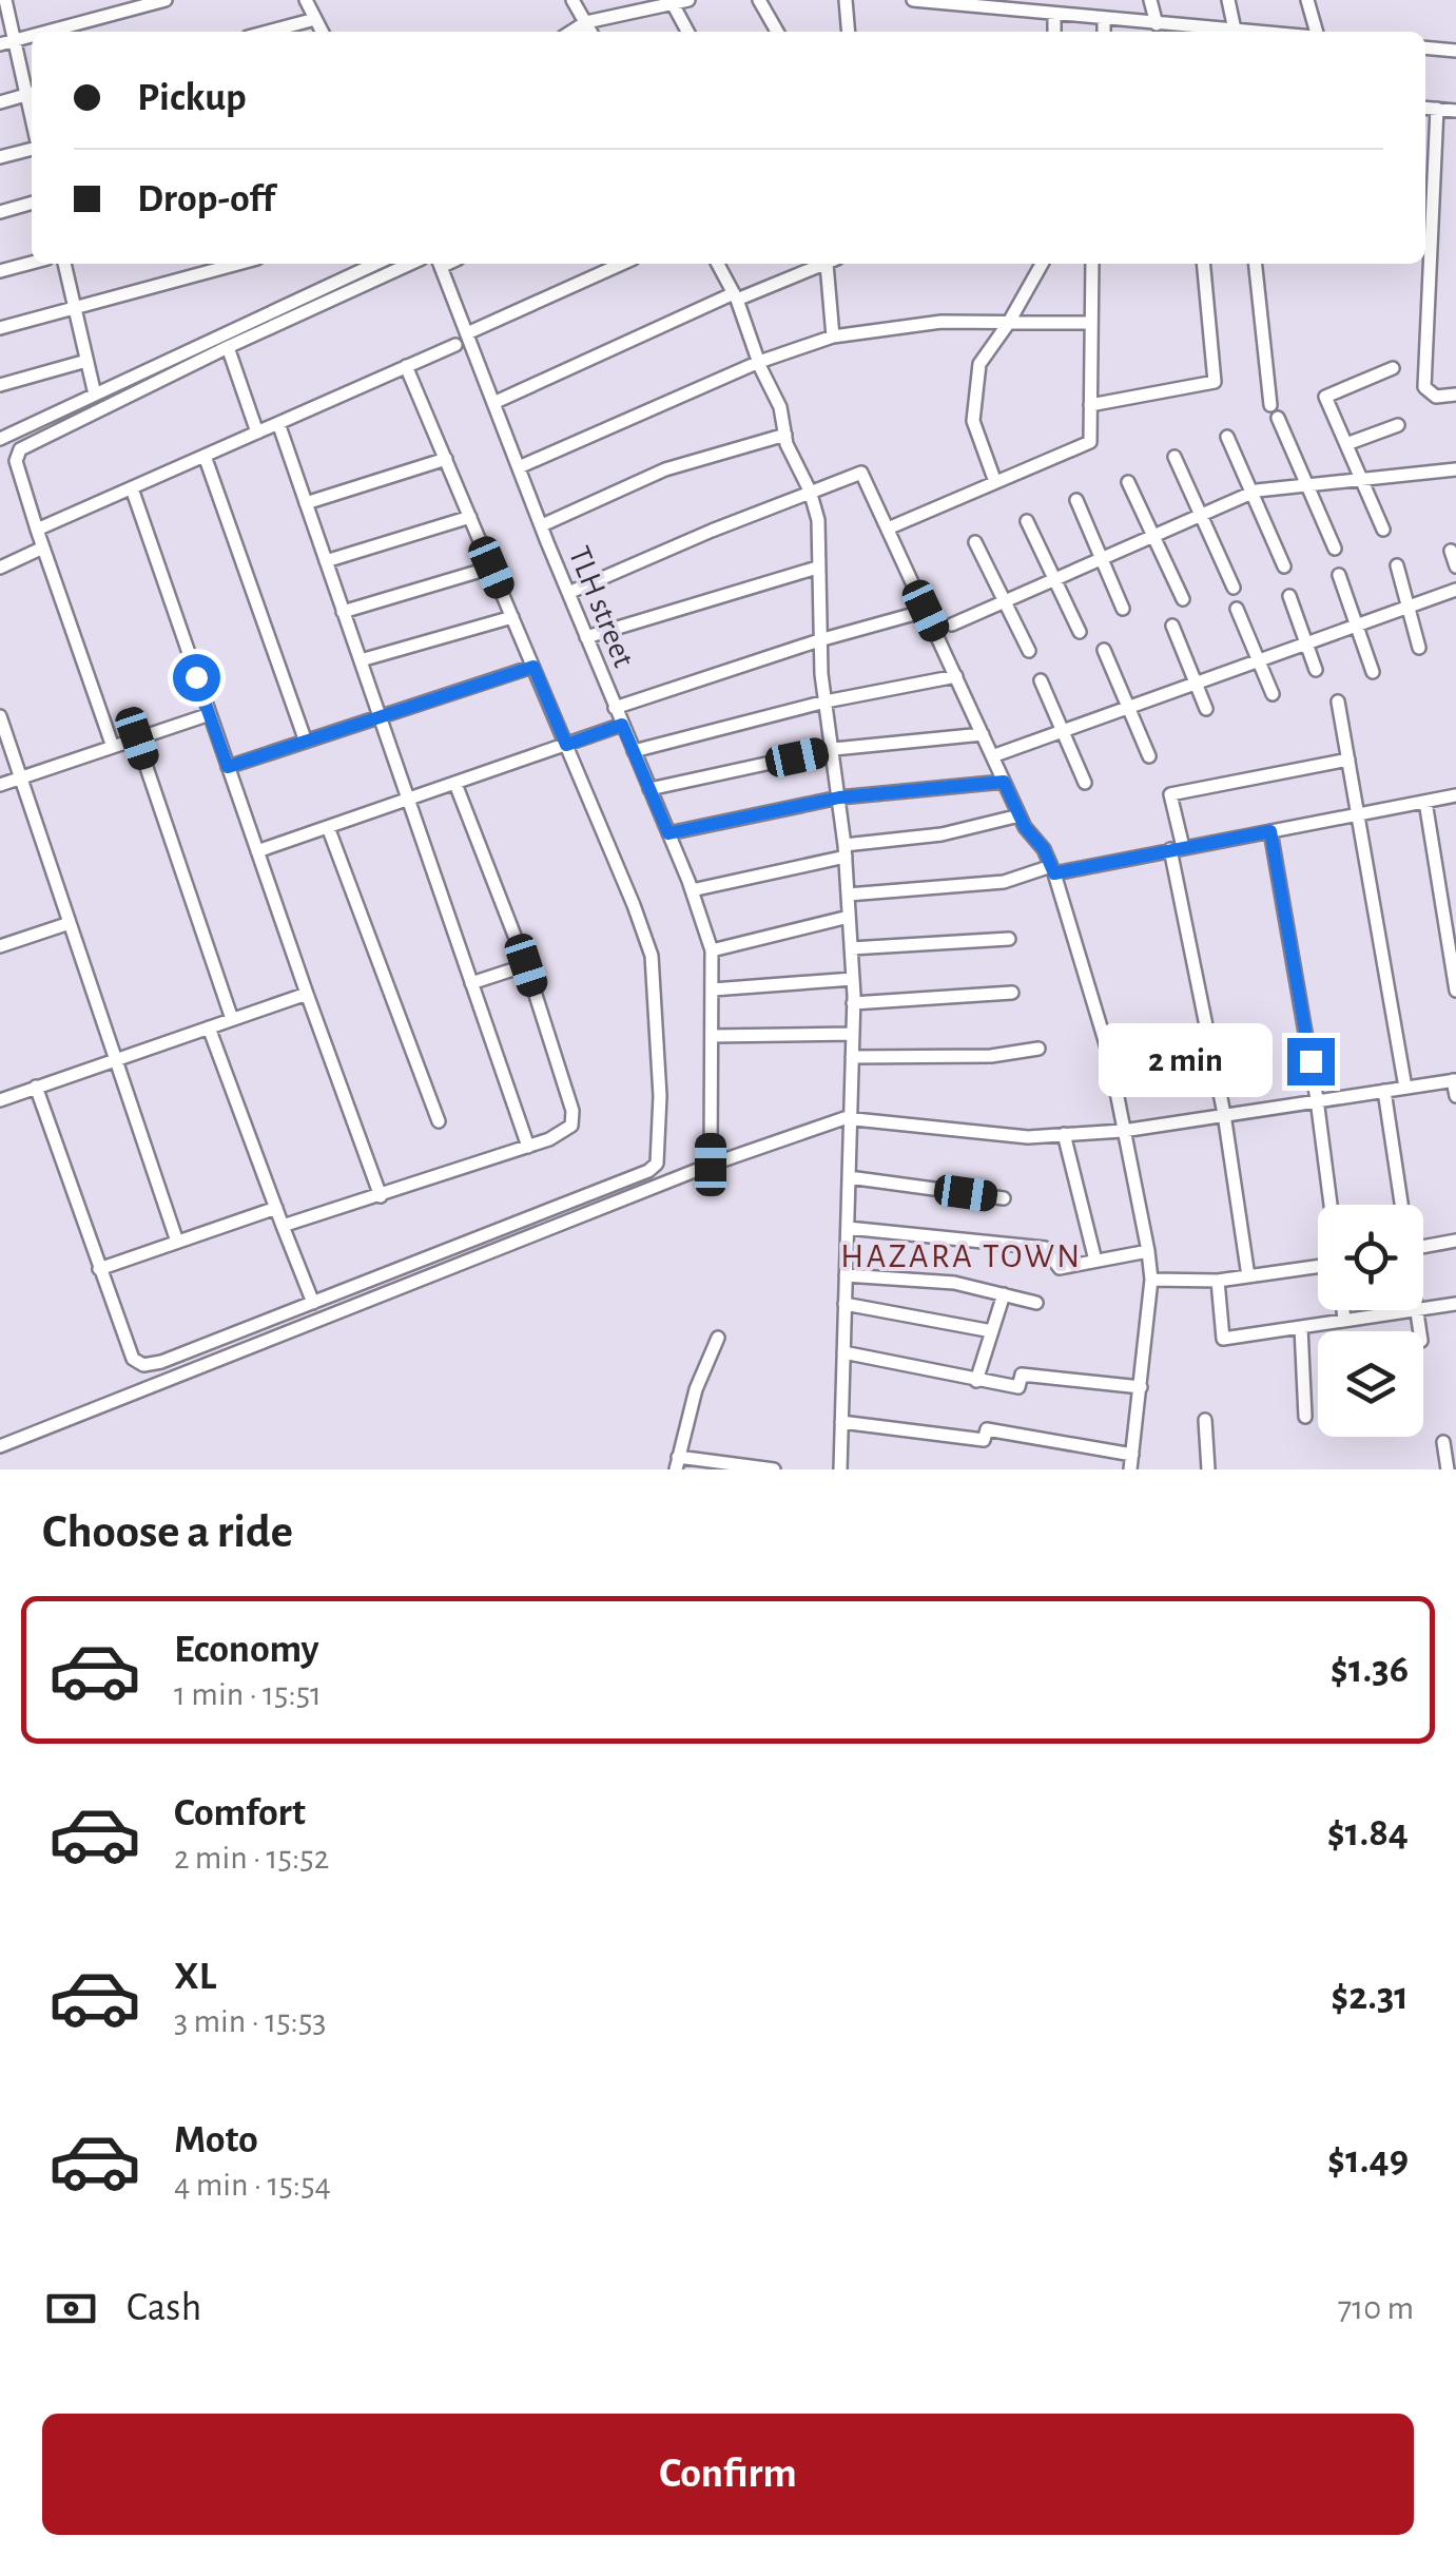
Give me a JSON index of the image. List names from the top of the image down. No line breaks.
{"streets":{"street":["TLH street"]},"districts":["HAZARA TOWN"],"page":{"banner":["Pickup","Drop-off"],"bubble":"2 min","heading":"Choose a ride","list":[{"name":"Economy","note":"1 min · 15:51","value":"$1.36"},{"name":"Comfort","note":"2 min · 15:52","value":"$1.84"},{"name":"XL","note":"3 min · 15:53","value":"$2.31"},{"name":"Moto","note":"4 min · 15:54","value":"$1.49"}],"pay":["Cash","710 m"],"buttons":"Confirm"}}
